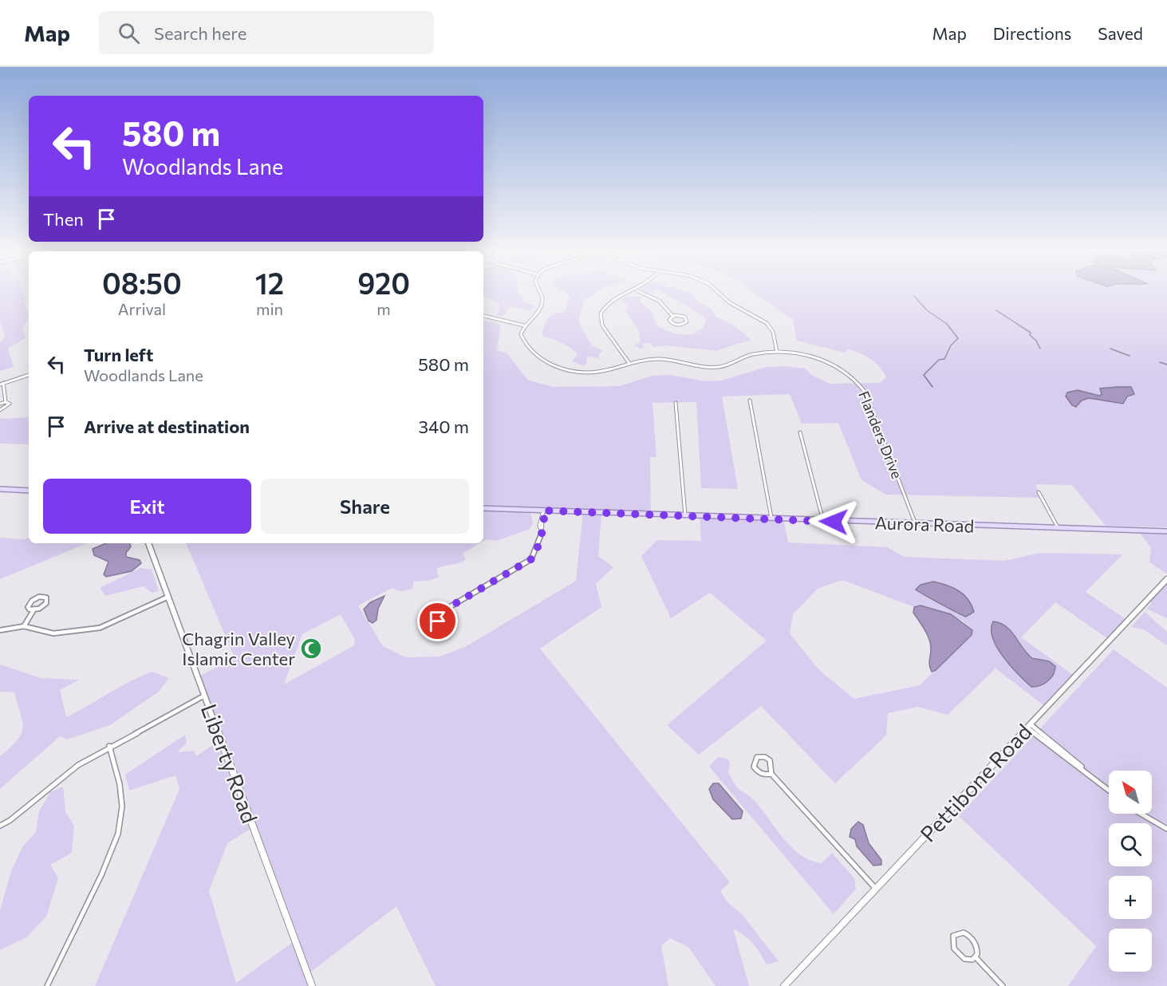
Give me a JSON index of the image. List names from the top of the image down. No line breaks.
{"streets":{"main road":["Aurora Road"],"street":["Flanders Drive","Liberty Road","Pettibone Road"]},"crossings":[["Flanders Drive","Aurora Road"]],"places":{"mosque":["Chagrin Valley Islamic Center"]},"north":"top left","page":{"header":"Map","search":"Search here","nav":["Map","Directions","Saved"],"turn":["580 m","Woodlands Lane"],"then":"Then","eta":["08:50","Arrival","12","min","920","m"],"list":[{"name":"Turn left","note":"Woodlands Lane","value":"580 m"},{"name":"Arrive at destination","value":"340 m"}],"buttons":["Exit","Share"],"map_buttons":["+","−"]}}
